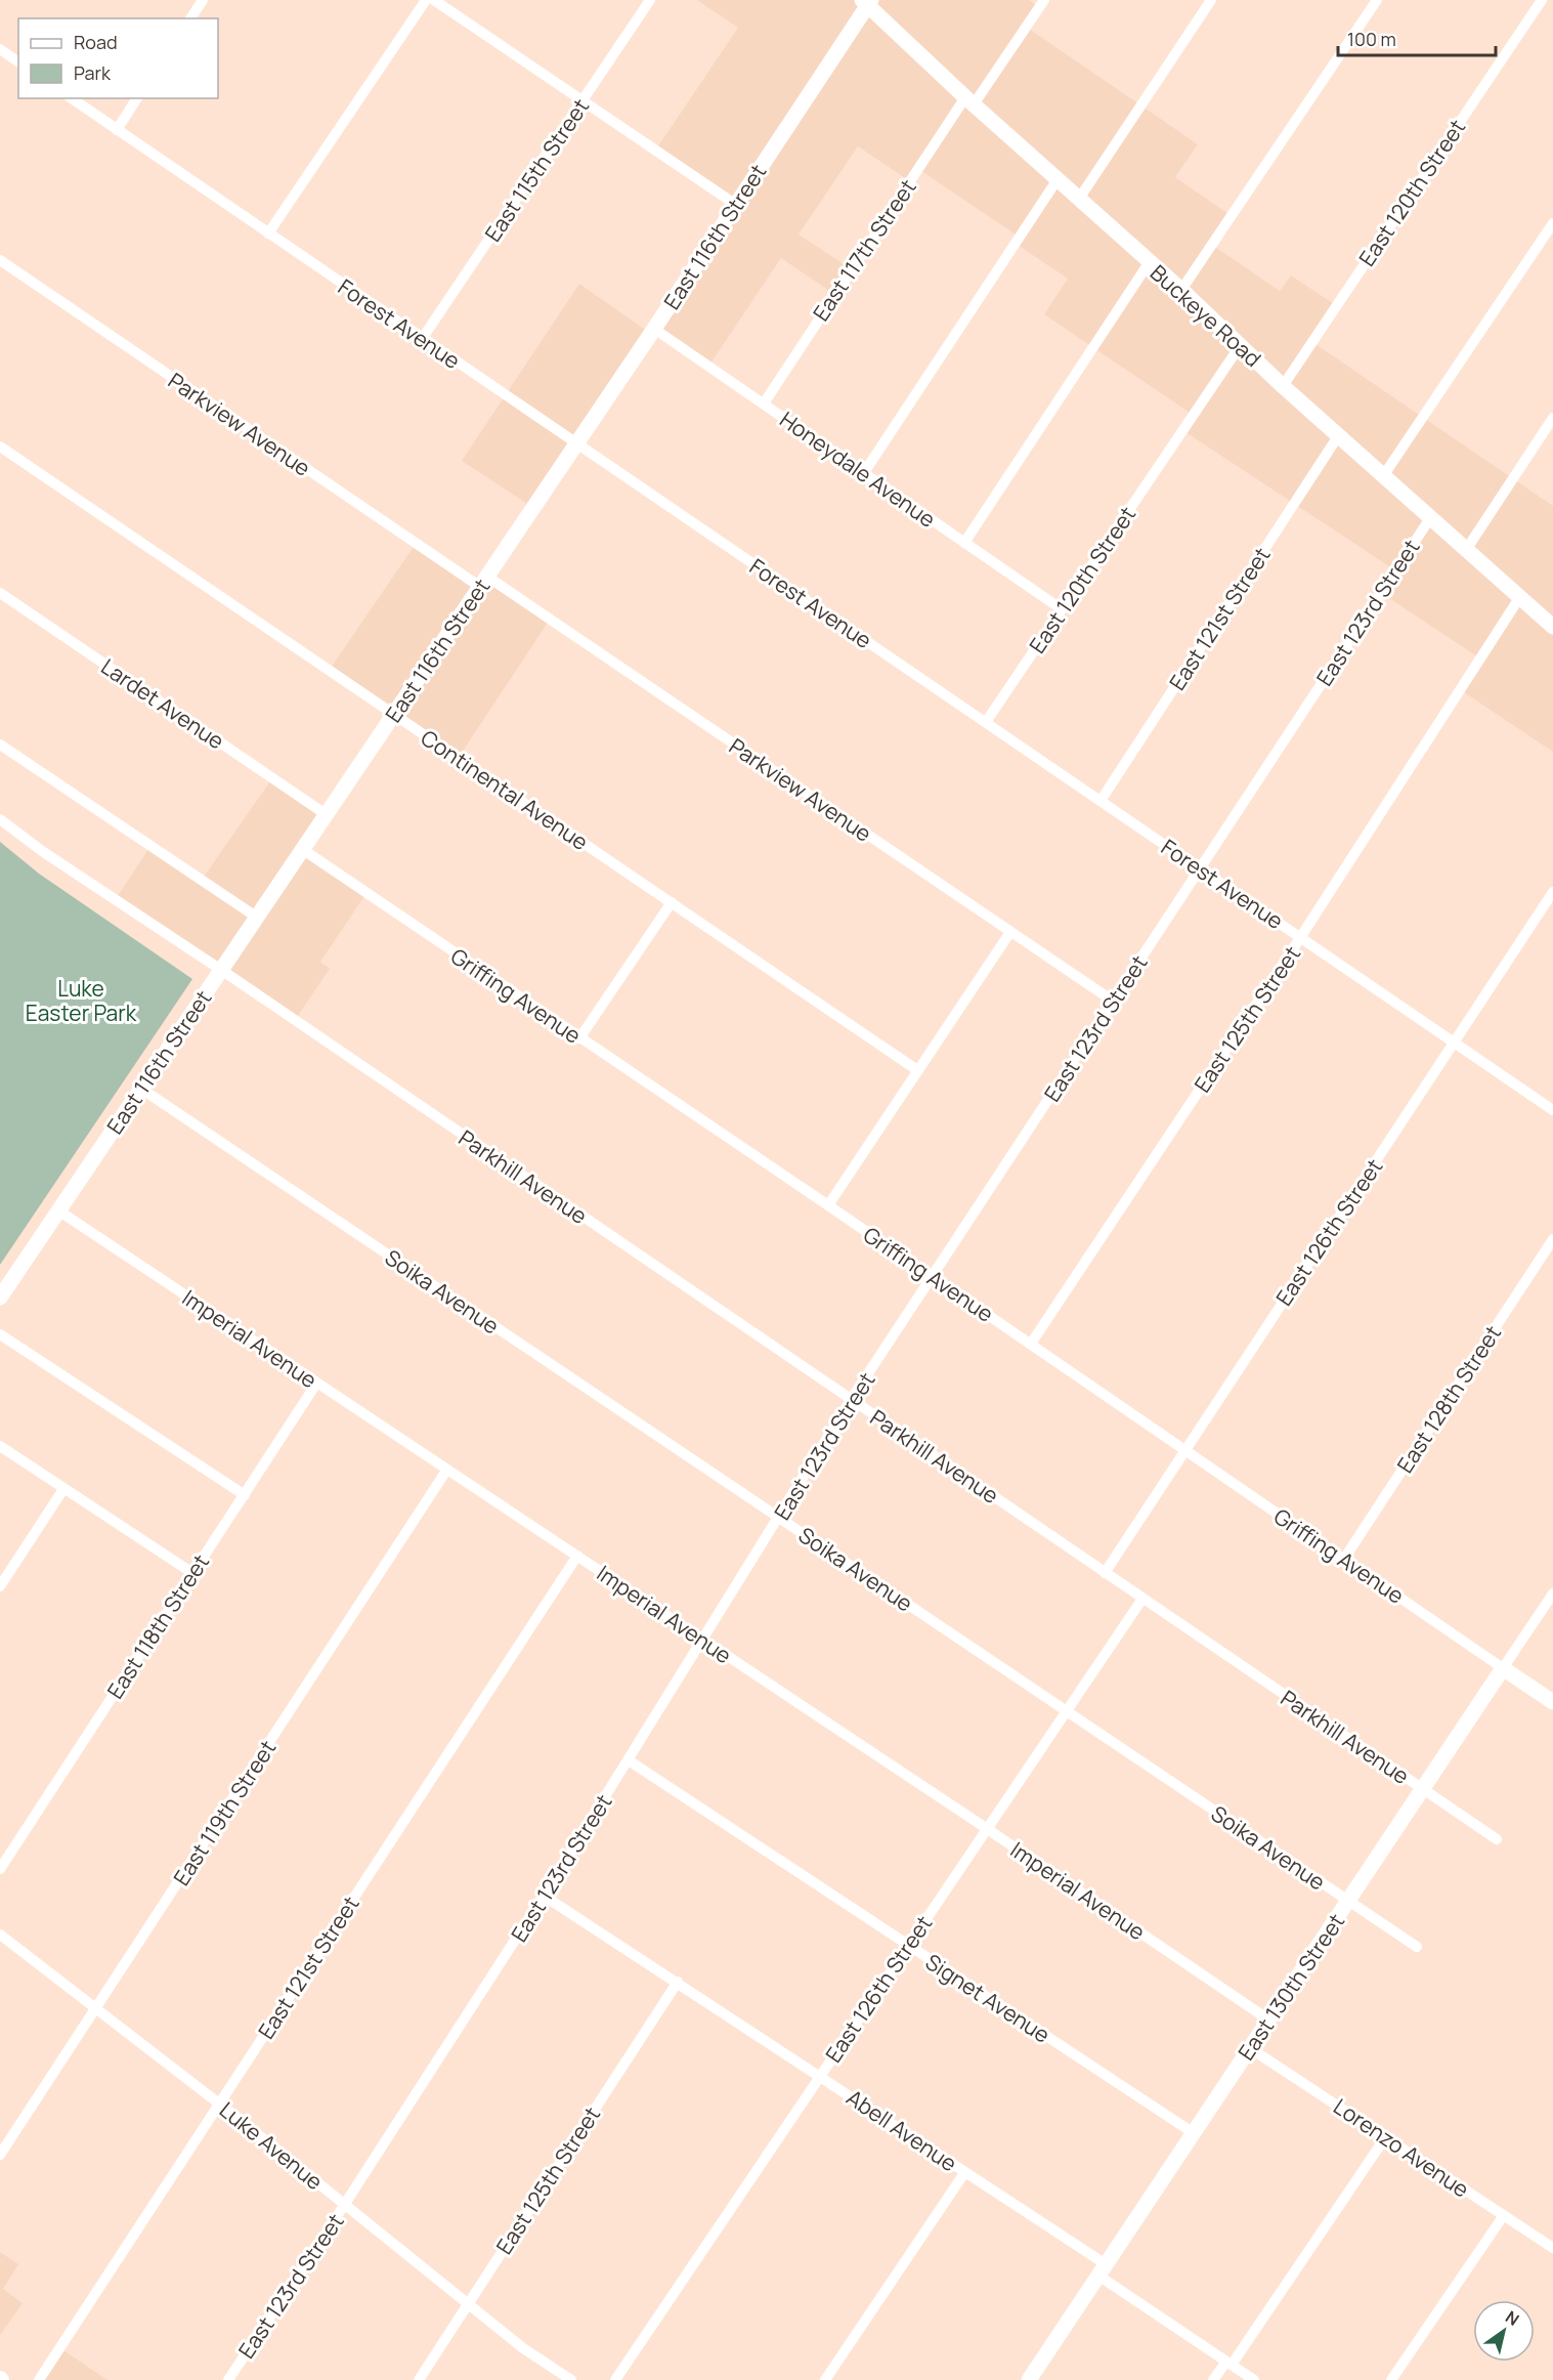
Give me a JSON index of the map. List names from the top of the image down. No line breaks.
{"streets":{"street":["East 115th Street","East 120th Street","East 116th Street","East 117th Street","Buckeye Road","Forest Avenue","Parkview Avenue","Honeydale Avenue","East 123rd Street","East 121st Street","Lardet Avenue","Continental Avenue","Griffing Avenue","East 125th Street","Parkhill Avenue","East 126th Street","Soika Avenue","Imperial Avenue","East 128th Street","East 118th Street","East 119th Street","East 130th Street","Signet Avenue","Abell Avenue","Luke Avenue","Lorenzo Avenue"]},"crossings":[["East 115th Street","Forest Avenue"],["East 120th Street","Buckeye Road"],["East 120th Street","Forest Avenue"],["East 120th Street","Honeydale Avenue"],["East 116th Street","Buckeye Road"],["East 116th Street","Forest Avenue"],["East 116th Street","Parkview Avenue"],["East 116th Street","Honeydale Avenue"],["East 116th Street","Lardet Avenue"],["East 116th Street","Continental Avenue"],["East 116th Street","Griffing Avenue"],["East 116th Street","Parkhill Avenue"],["East 116th Street","Soika Avenue"],["East 116th Street","Imperial Avenue"],["East 117th Street","Buckeye Road"],["East 117th Street","Honeydale Avenue"],["Buckeye Road","East 123rd Street"],["Buckeye Road","East 121st Street"],["Buckeye Road","East 125th Street"],["Forest Avenue","East 123rd Street"],["Forest Avenue","East 121st Street"],["Forest Avenue","East 125th Street"],["Forest Avenue","East 126th Street"],["Parkview Avenue","East 123rd Street"],["East 123rd Street","Griffing Avenue"],["East 123rd Street","Parkhill Avenue"],["East 123rd Street","Soika Avenue"],["East 123rd Street","Imperial Avenue"],["East 123rd Street","Signet Avenue"],["East 123rd Street","Abell Avenue"],["East 123rd Street","Luke Avenue"],["East 121st Street","Imperial Avenue"],["East 121st Street","Luke Avenue"],["Griffing Avenue","East 125th Street"],["Griffing Avenue","East 126th Street"],["Griffing Avenue","East 128th Street"],["Griffing Avenue","East 130th Street"],["East 125th Street","Abell Avenue"],["East 125th Street","Luke Avenue"],["Parkhill Avenue","East 126th Street"],["Parkhill Avenue","East 130th Street"],["East 126th Street","Soika Avenue"],["East 126th Street","Imperial Avenue"],["East 126th Street","Signet Avenue"],["East 126th Street","Abell Avenue"],["Soika Avenue","East 130th Street"],["Imperial Avenue","East 118th Street"],["Imperial Avenue","East 119th Street"],["Imperial Avenue","East 130th Street"],["East 119th Street","Luke Avenue"],["East 130th Street","Signet Avenue"],["East 130th Street","Abell Avenue"],["East 130th Street","Lorenzo Avenue"]],"parks":["Luke Easter Park"],"legend":["Road","Park"],"scale_bar":"100 m","north":"top right"}
